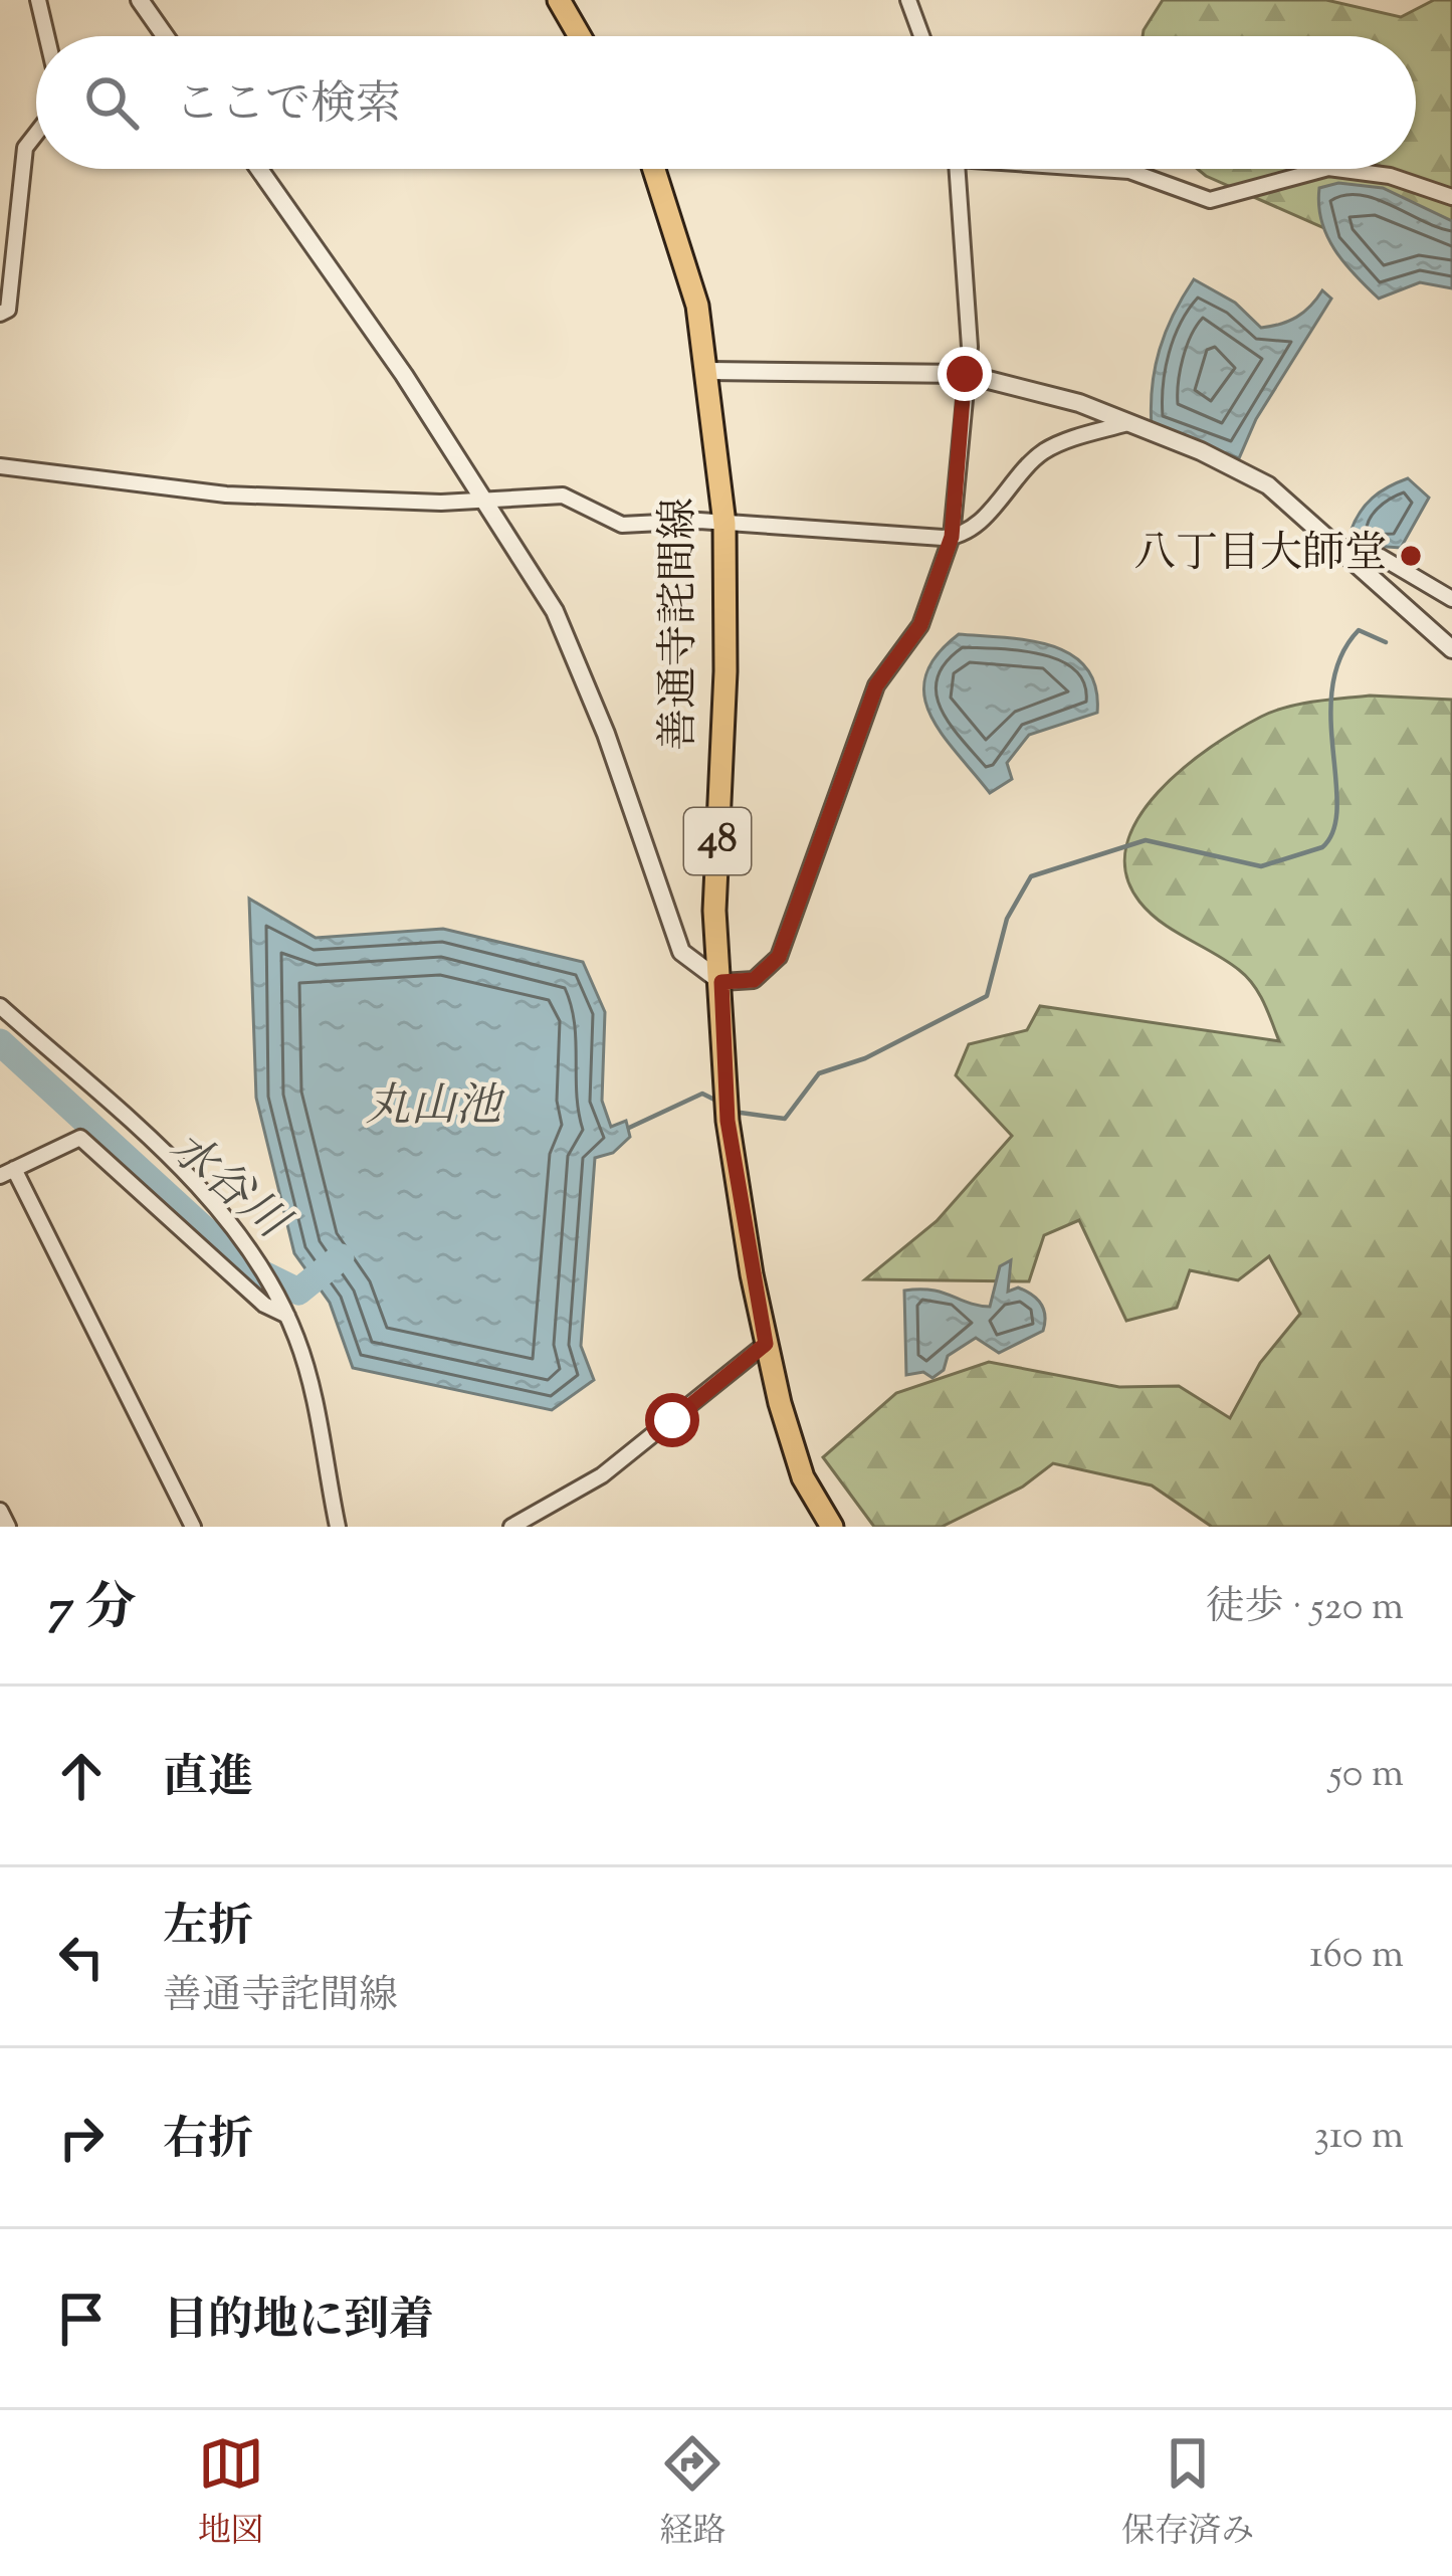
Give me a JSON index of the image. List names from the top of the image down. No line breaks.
{"streets":{"main road":["善通寺詫間線","48"]},"water":["丸山池","水谷川"],"places":["八丁目大師堂"],"page":{"search":"ここで検索","heading":["7 分","徒歩 · 520 m"],"list":[["直進","50 m"],["左折","善通寺詫間線","160 m"],["右折","310 m"],"目的地に到着"],"nav":["地図","経路","保存済み"]}}
